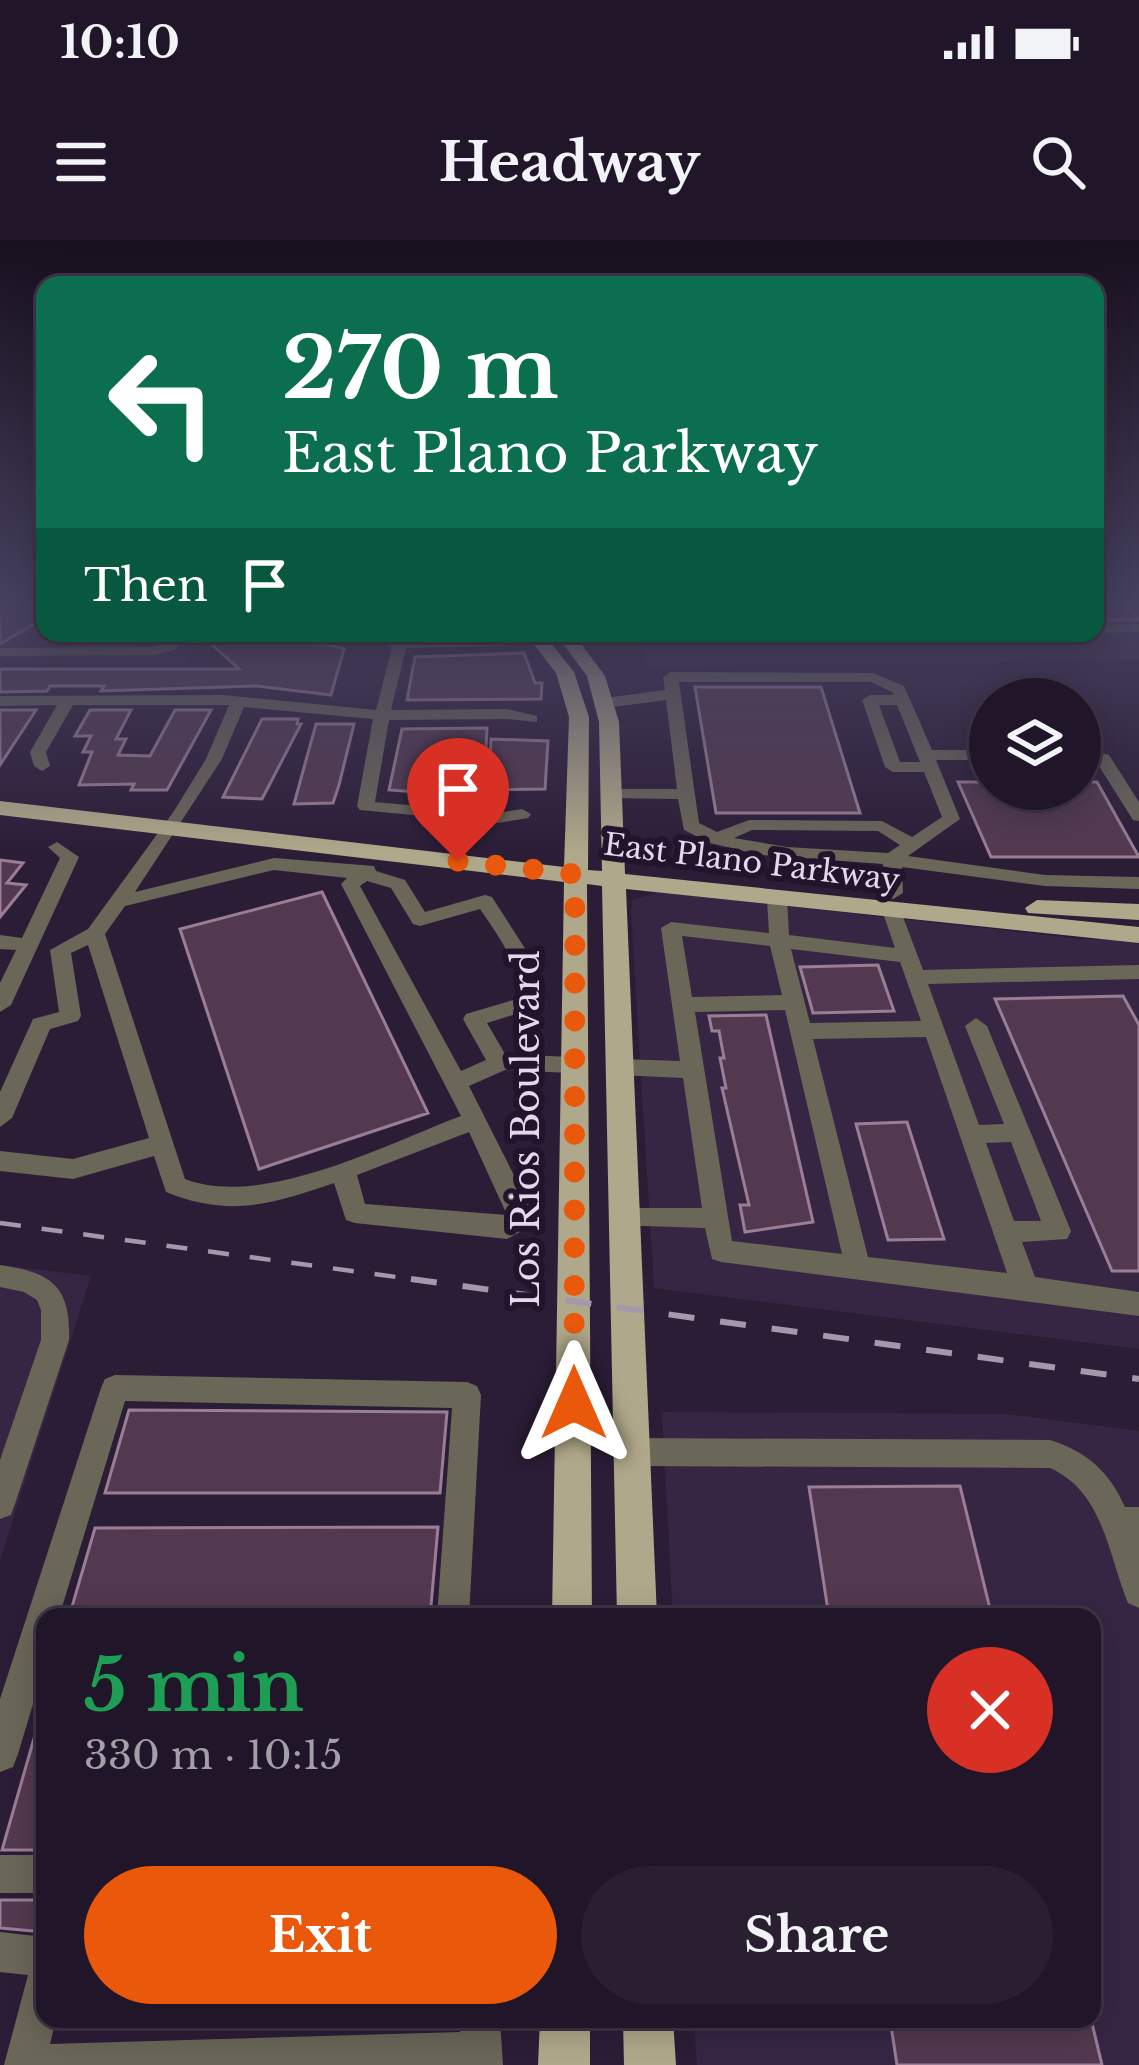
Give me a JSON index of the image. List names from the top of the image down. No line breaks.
{"streets":{"main road":["East Plano Parkway","Los Rios Boulevard"]},"crossings":[["East Plano Parkway","Los Rios Boulevard"]],"page":{"status":"10:10","header":"Headway","turn":["270 m","East Plano Parkway"],"then":"Then","heading":["5 min","330 m · 10:15"],"buttons":["Exit","Share"]}}
